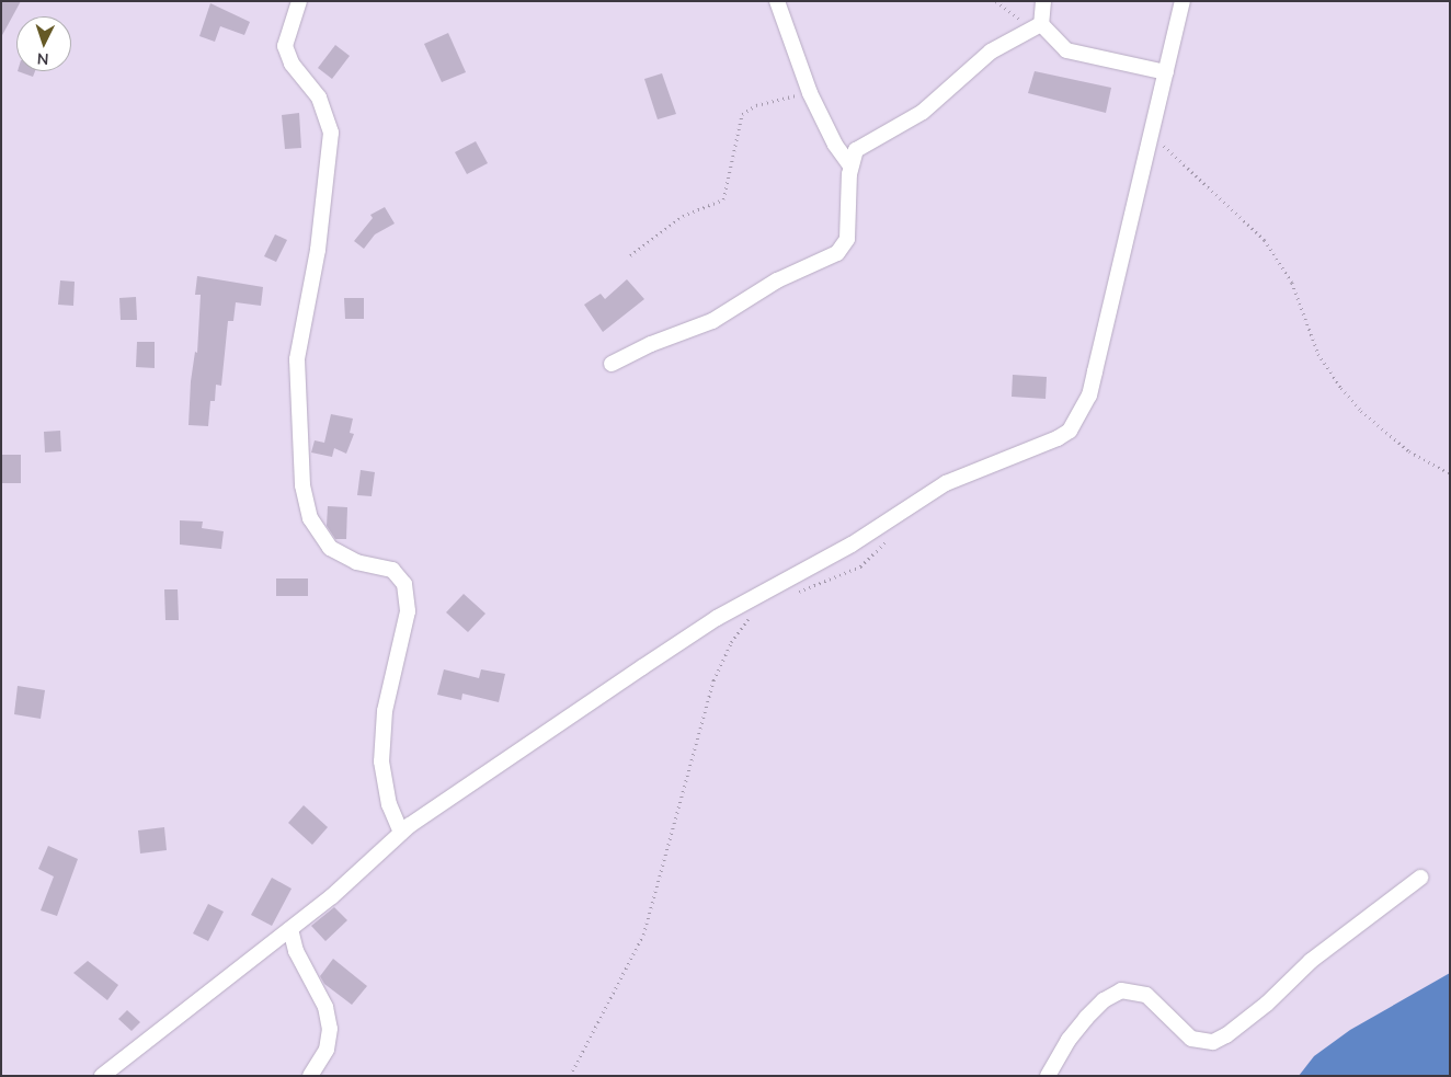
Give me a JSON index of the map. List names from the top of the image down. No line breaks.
{"north":"bottom"}
